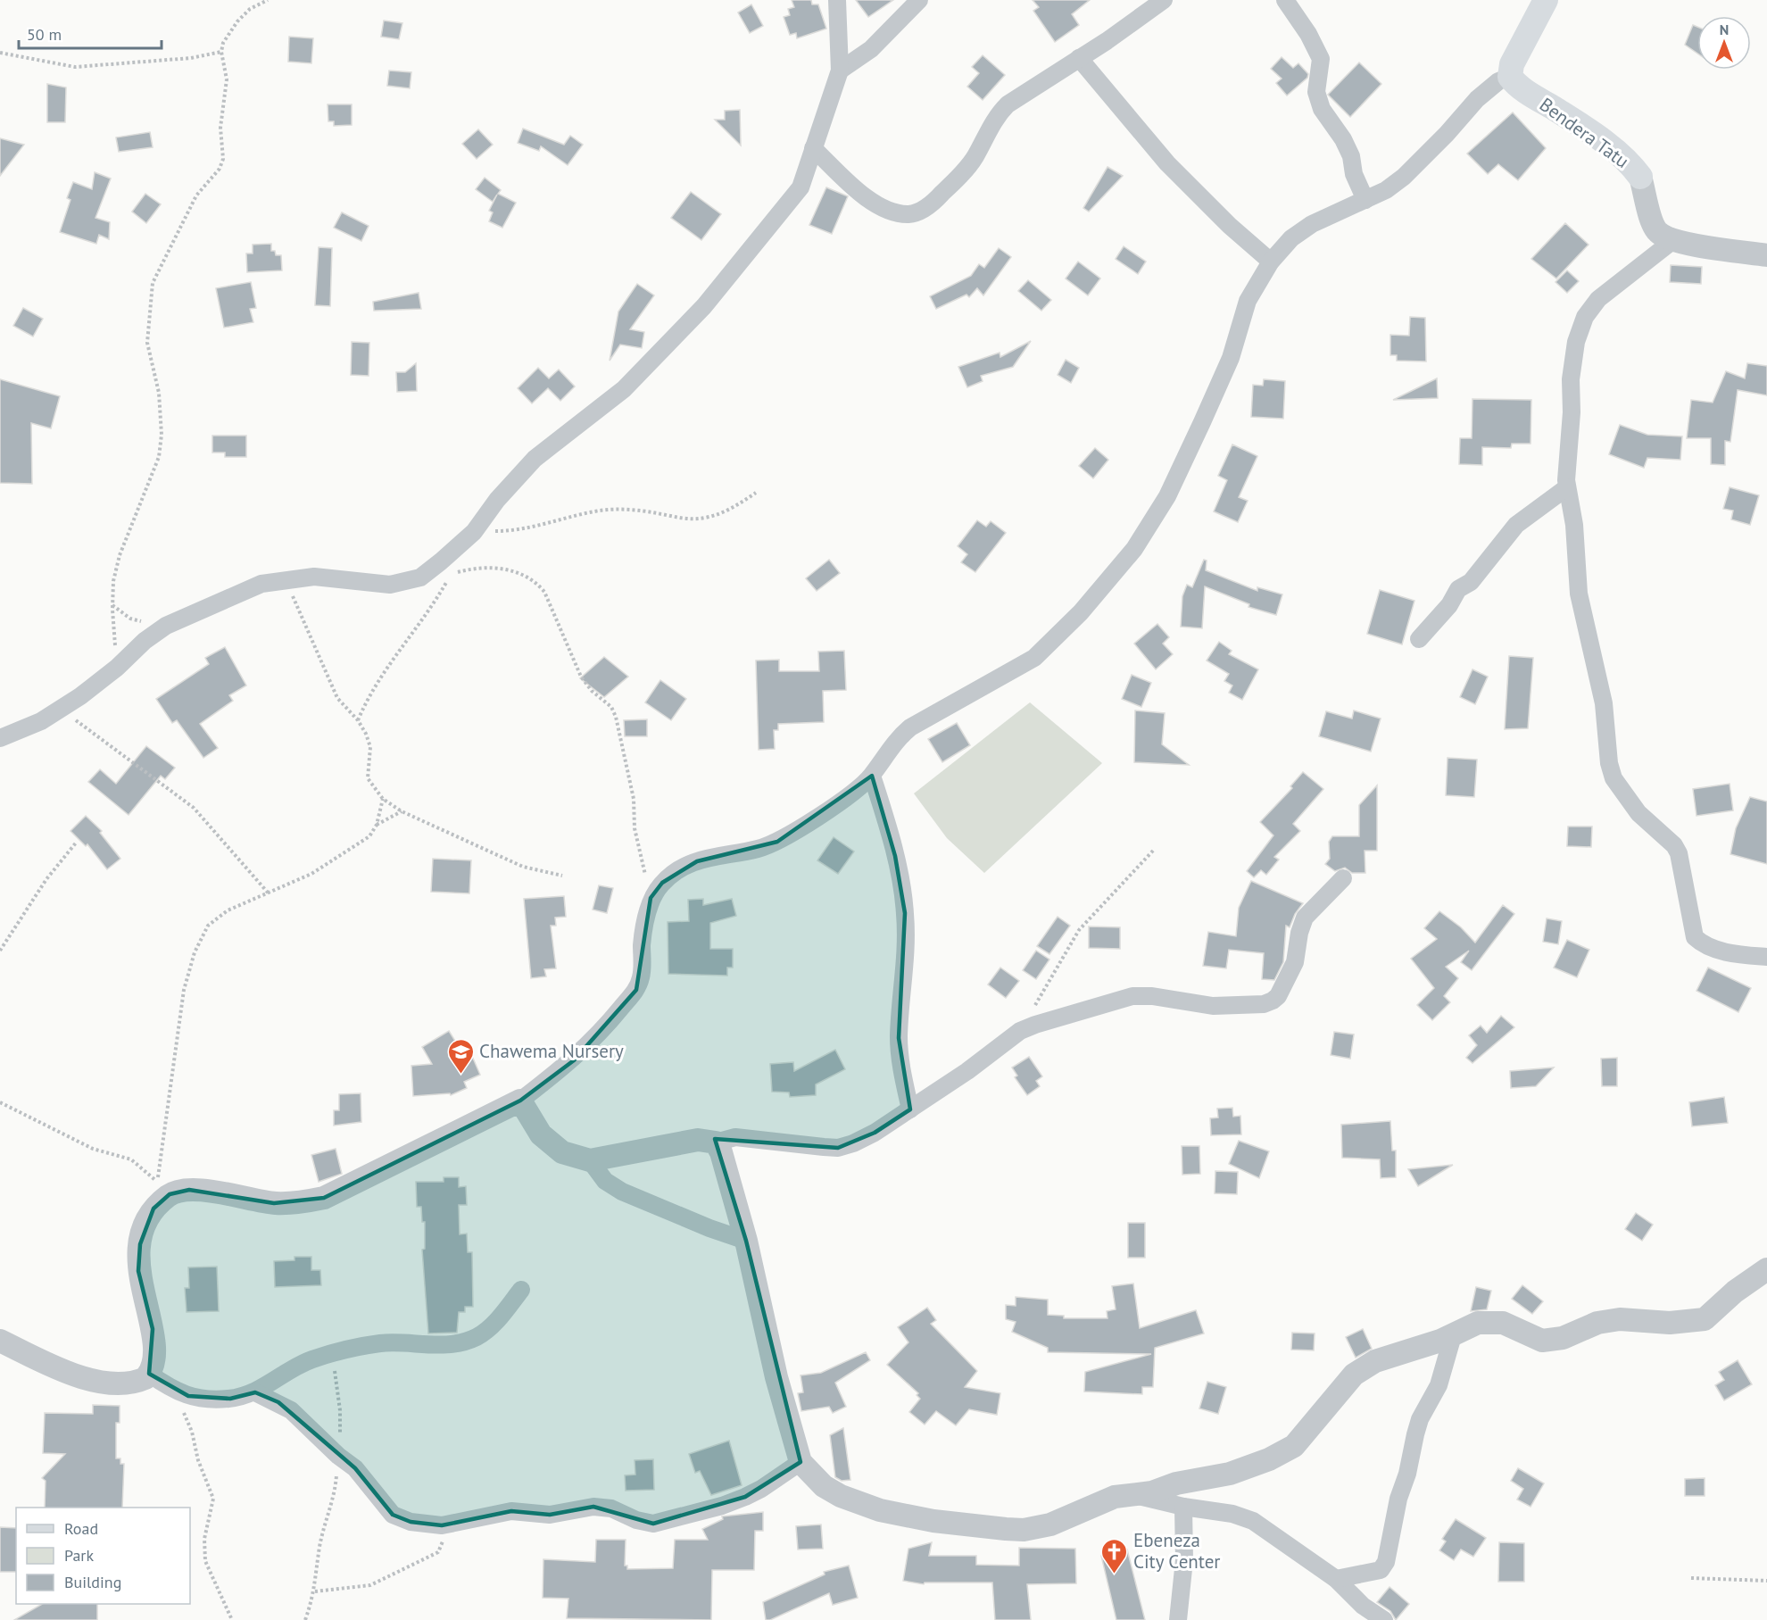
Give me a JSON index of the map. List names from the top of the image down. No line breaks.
{"streets":{"main road":["Bendera Tatu"]},"places":{"school or university":["Chawema Nursery"],"church":["Ebeneza City Center"]},"legend":["Road","Park","Building"],"scale_bar":"50 m","north":"top"}
